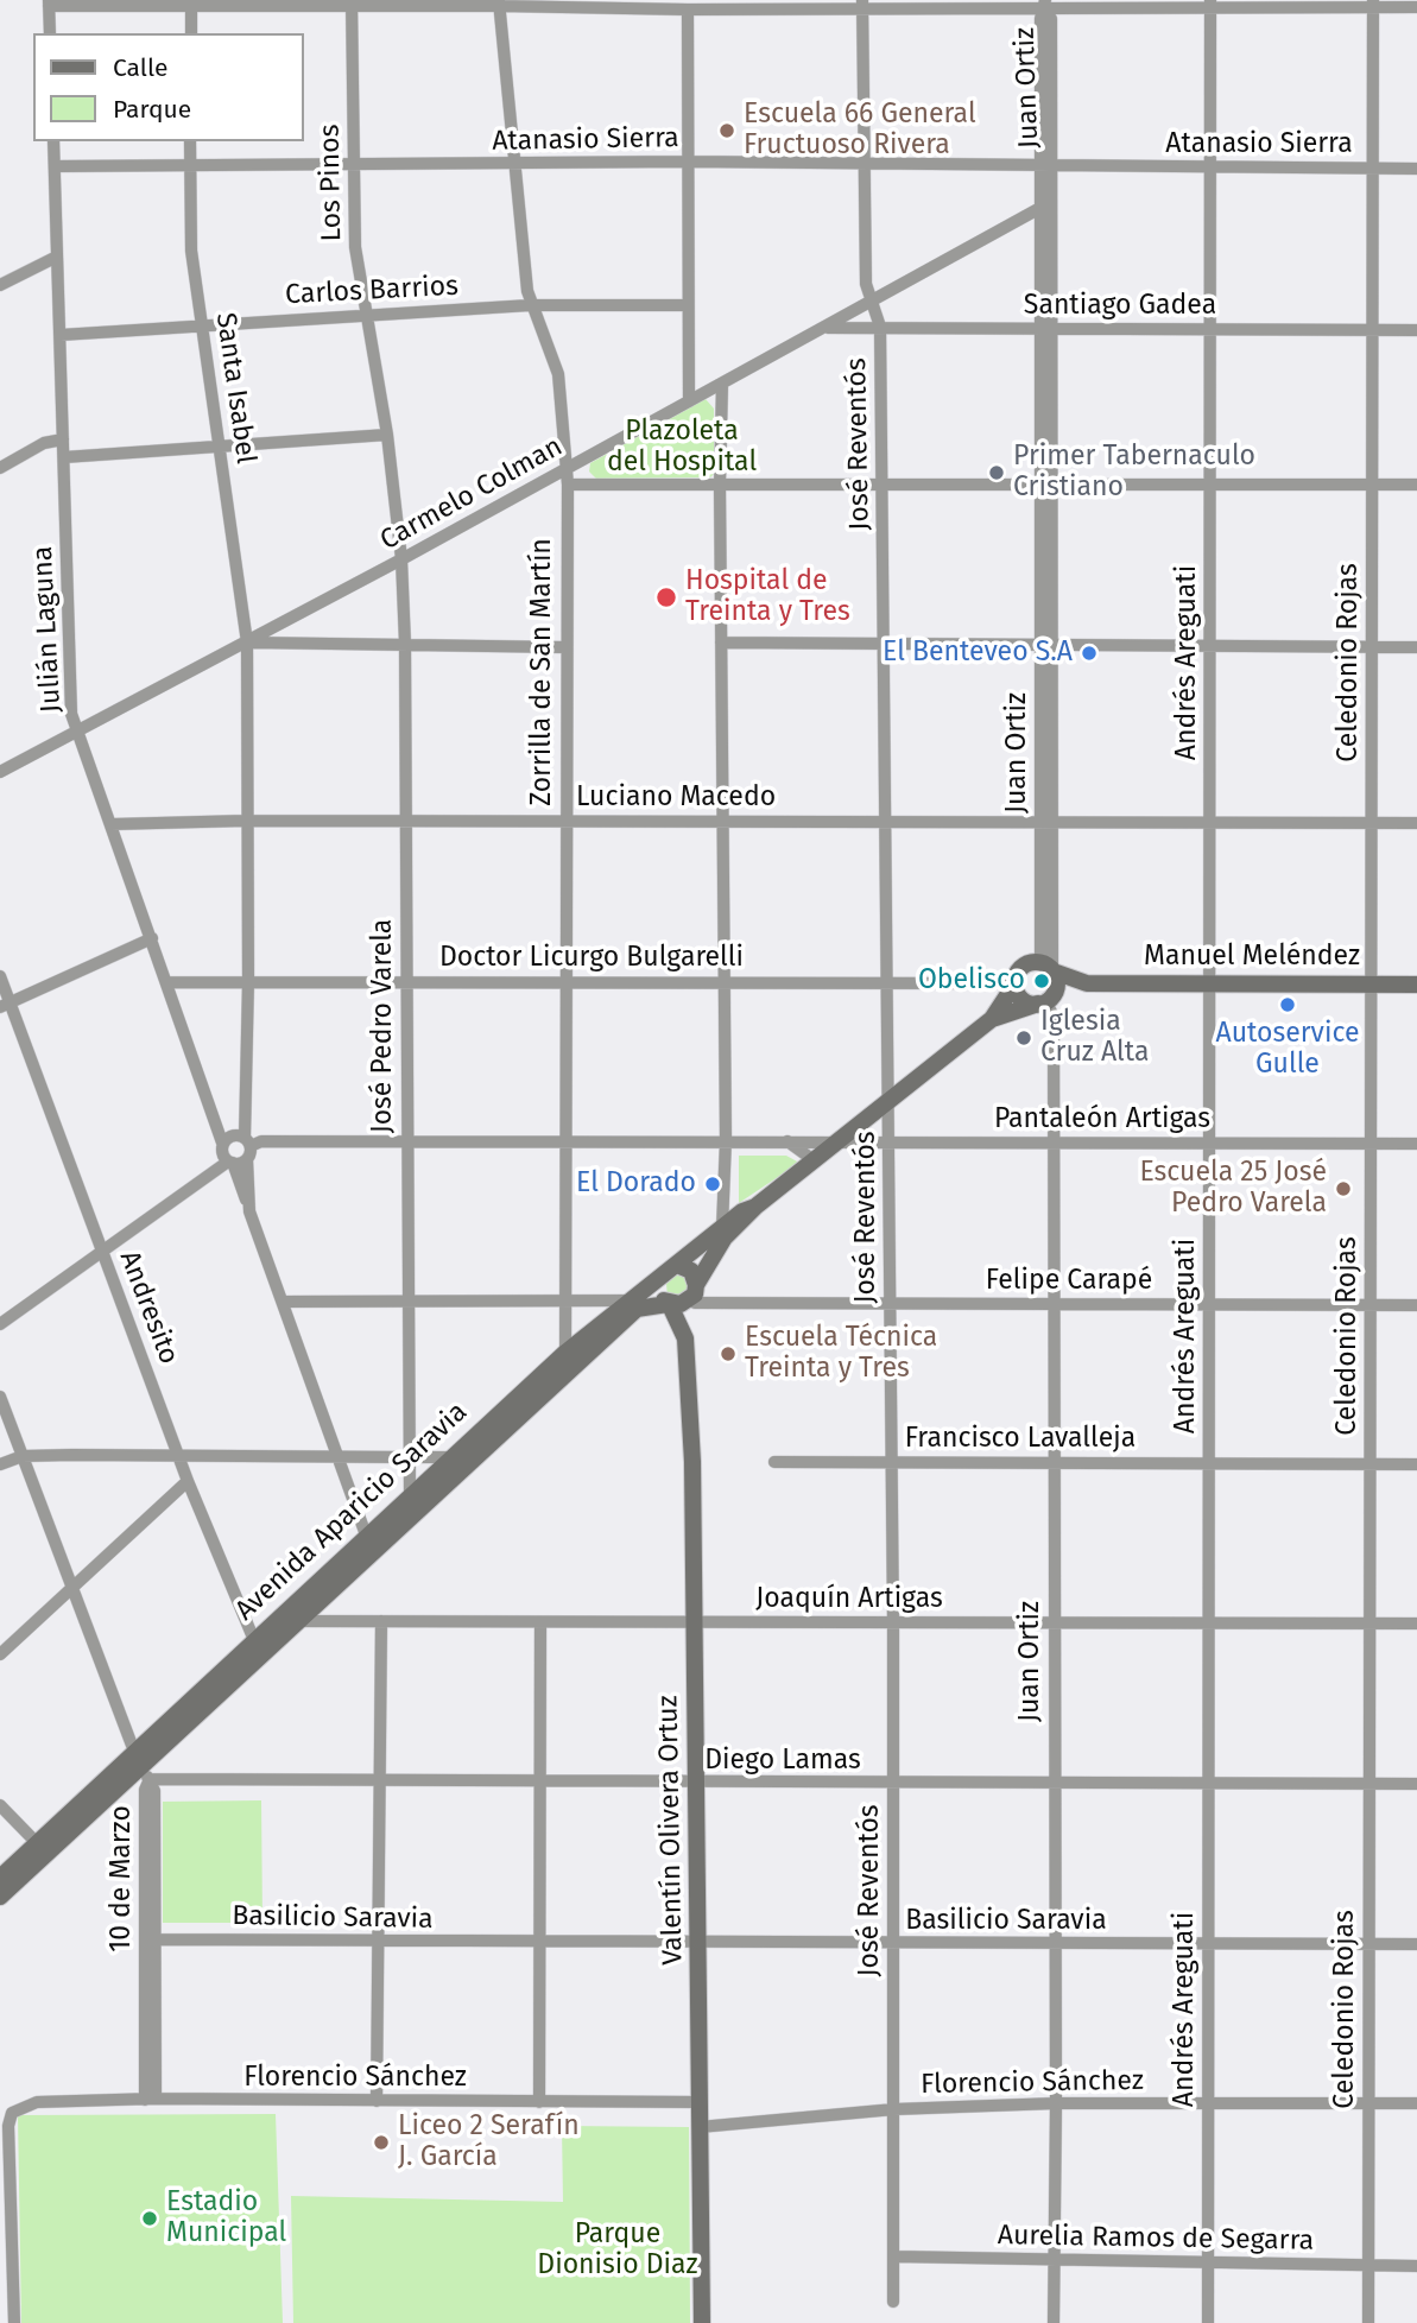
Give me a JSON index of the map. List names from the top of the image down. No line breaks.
{"streets":{"street":["Juan Ortiz","Atanasio Sierra","Los Pinos","Carlos Barrios","Santiago Gadea","Santa Isabel","José Reventós","Carmelo Colman","Julián Laguna","Andrés Areguati","Celedonio Rojas","Zorrilla de San Martín","Luciano Macedo","Manuel Meléndez","Doctor Licurgo Bulgarelli","José Pedro Varela","Pantaleón Artigas","Felipe Carapé","Andresito","Francisco Lavalleja","Avenida Aparicio Saravia","Joaquín Artigas","Diego Lamas","Valentín Olivera Ortuz","10 de Marzo","Basilicio Saravia","Florencio Sánchez","Aurelia Ramos de Segarra"]},"crossings":[["Juan Ortiz","Atanasio Sierra"],["Juan Ortiz","Santiago Gadea"],["Juan Ortiz","Carmelo Colman"],["Juan Ortiz","Luciano Macedo"],["Juan Ortiz","Manuel Meléndez"],["Juan Ortiz","Doctor Licurgo Bulgarelli"],["Juan Ortiz","Pantaleón Artigas"],["Juan Ortiz","Felipe Carapé"],["Juan Ortiz","Francisco Lavalleja"],["Juan Ortiz","Avenida Aparicio Saravia"],["Juan Ortiz","Joaquín Artigas"],["Juan Ortiz","Diego Lamas"],["Juan Ortiz","Basilicio Saravia"],["Juan Ortiz","Florencio Sánchez"],["Juan Ortiz","Aurelia Ramos de Segarra"],["Atanasio Sierra","Los Pinos"],["Atanasio Sierra","Santa Isabel"],["Atanasio Sierra","José Reventós"],["Atanasio Sierra","Julián Laguna"],["Atanasio Sierra","Andrés Areguati"],["Atanasio Sierra","Celedonio Rojas"],["Atanasio Sierra","Zorrilla de San Martín"],["Los Pinos","Carlos Barrios"],["Los Pinos","Carmelo Colman"],["Los Pinos","José Pedro Varela"],["Carlos Barrios","Santa Isabel"],["Carlos Barrios","Julián Laguna"],["Carlos Barrios","Zorrilla de San Martín"],["Santiago Gadea","José Reventós"],["Santiago Gadea","Carmelo Colman"],["Santiago Gadea","Andrés Areguati"],["Santiago Gadea","Celedonio Rojas"],["Santa Isabel","Carmelo Colman"],["Santa Isabel","Julián Laguna"],["Santa Isabel","Luciano Macedo"],["Santa Isabel","Doctor Licurgo Bulgarelli"],["Santa Isabel","Pantaleón Artigas"],["José Reventós","Carmelo Colman"],["José Reventós","Luciano Macedo"],["José Reventós","Doctor Licurgo Bulgarelli"],["José Reventós","Pantaleón Artigas"],["José Reventós","Felipe Carapé"],["José Reventós","Francisco Lavalleja"],["José Reventós","Avenida Aparicio Saravia"],["José Reventós","Joaquín Artigas"],["José Reventós","Diego Lamas"],["José Reventós","Basilicio Saravia"],["José Reventós","Florencio Sánchez"],["José Reventós","Aurelia Ramos de Segarra"],["Carmelo Colman","Julián Laguna"],["Carmelo Colman","Zorrilla de San Martín"],["Carmelo Colman","José Pedro Varela"],["Julián Laguna","Luciano Macedo"],["Julián Laguna","Doctor Licurgo Bulgarelli"],["Julián Laguna","Pantaleón Artigas"],["Andrés Areguati","Luciano Macedo"],["Andrés Areguati","Manuel Meléndez"],["Andrés Areguati","Pantaleón Artigas"],["Andrés Areguati","Felipe Carapé"],["Andrés Areguati","Francisco Lavalleja"],["Andrés Areguati","Joaquín Artigas"],["Andrés Areguati","Diego Lamas"],["Andrés Areguati","Basilicio Saravia"],["Andrés Areguati","Florencio Sánchez"],["Andrés Areguati","Aurelia Ramos de Segarra"],["Celedonio Rojas","Luciano Macedo"],["Celedonio Rojas","Manuel Meléndez"],["Celedonio Rojas","Pantaleón Artigas"],["Celedonio Rojas","Felipe Carapé"],["Celedonio Rojas","Francisco Lavalleja"],["Celedonio Rojas","Joaquín Artigas"],["Celedonio Rojas","Diego Lamas"],["Celedonio Rojas","Basilicio Saravia"],["Celedonio Rojas","Florencio Sánchez"],["Celedonio Rojas","Aurelia Ramos de Segarra"],["Zorrilla de San Martín","Luciano Macedo"],["Zorrilla de San Martín","Doctor Licurgo Bulgarelli"],["Zorrilla de San Martín","Pantaleón Artigas"],["Zorrilla de San Martín","Avenida Aparicio Saravia"],["Luciano Macedo","José Pedro Varela"],["Manuel Meléndez","Doctor Licurgo Bulgarelli"],["Manuel Meléndez","Avenida Aparicio Saravia"],["Doctor Licurgo Bulgarelli","José Pedro Varela"],["Doctor Licurgo Bulgarelli","Avenida Aparicio Saravia"],["José Pedro Varela","Pantaleón Artigas"],["José Pedro Varela","Avenida Aparicio Saravia"],["Pantaleón Artigas","Avenida Aparicio Saravia"],["Felipe Carapé","Avenida Aparicio Saravia"],["Felipe Carapé","Valentín Olivera Ortuz"],["Andresito","Avenida Aparicio Saravia"],["Avenida Aparicio Saravia","Joaquín Artigas"],["Avenida Aparicio Saravia","Diego Lamas"],["Avenida Aparicio Saravia","Valentín Olivera Ortuz"],["Avenida Aparicio Saravia","10 de Marzo"],["Joaquín Artigas","Valentín Olivera Ortuz"],["Diego Lamas","Valentín Olivera Ortuz"],["Diego Lamas","10 de Marzo"],["Valentín Olivera Ortuz","Basilicio Saravia"],["Valentín Olivera Ortuz","Florencio Sánchez"],["10 de Marzo","Basilicio Saravia"],["10 de Marzo","Florencio Sánchez"]],"parks":["Plazoleta del Hospital","Parque Dionisio Diaz"],"places":["Escuela 66 General Fructuoso Rivera","Primer Tabernaculo Cristiano","Hospital de Treinta y Tres","El Benteveo S.A","Obelisco","Autoservice Gulle","Iglesia Cruz Alta","El Dorado","Escuela 25 José Pedro Varela","Escuela Técnica Treinta y Tres","Liceo 2 Serafín J. García","Estadio Municipal"],"legend":["Calle","Parque"]}
